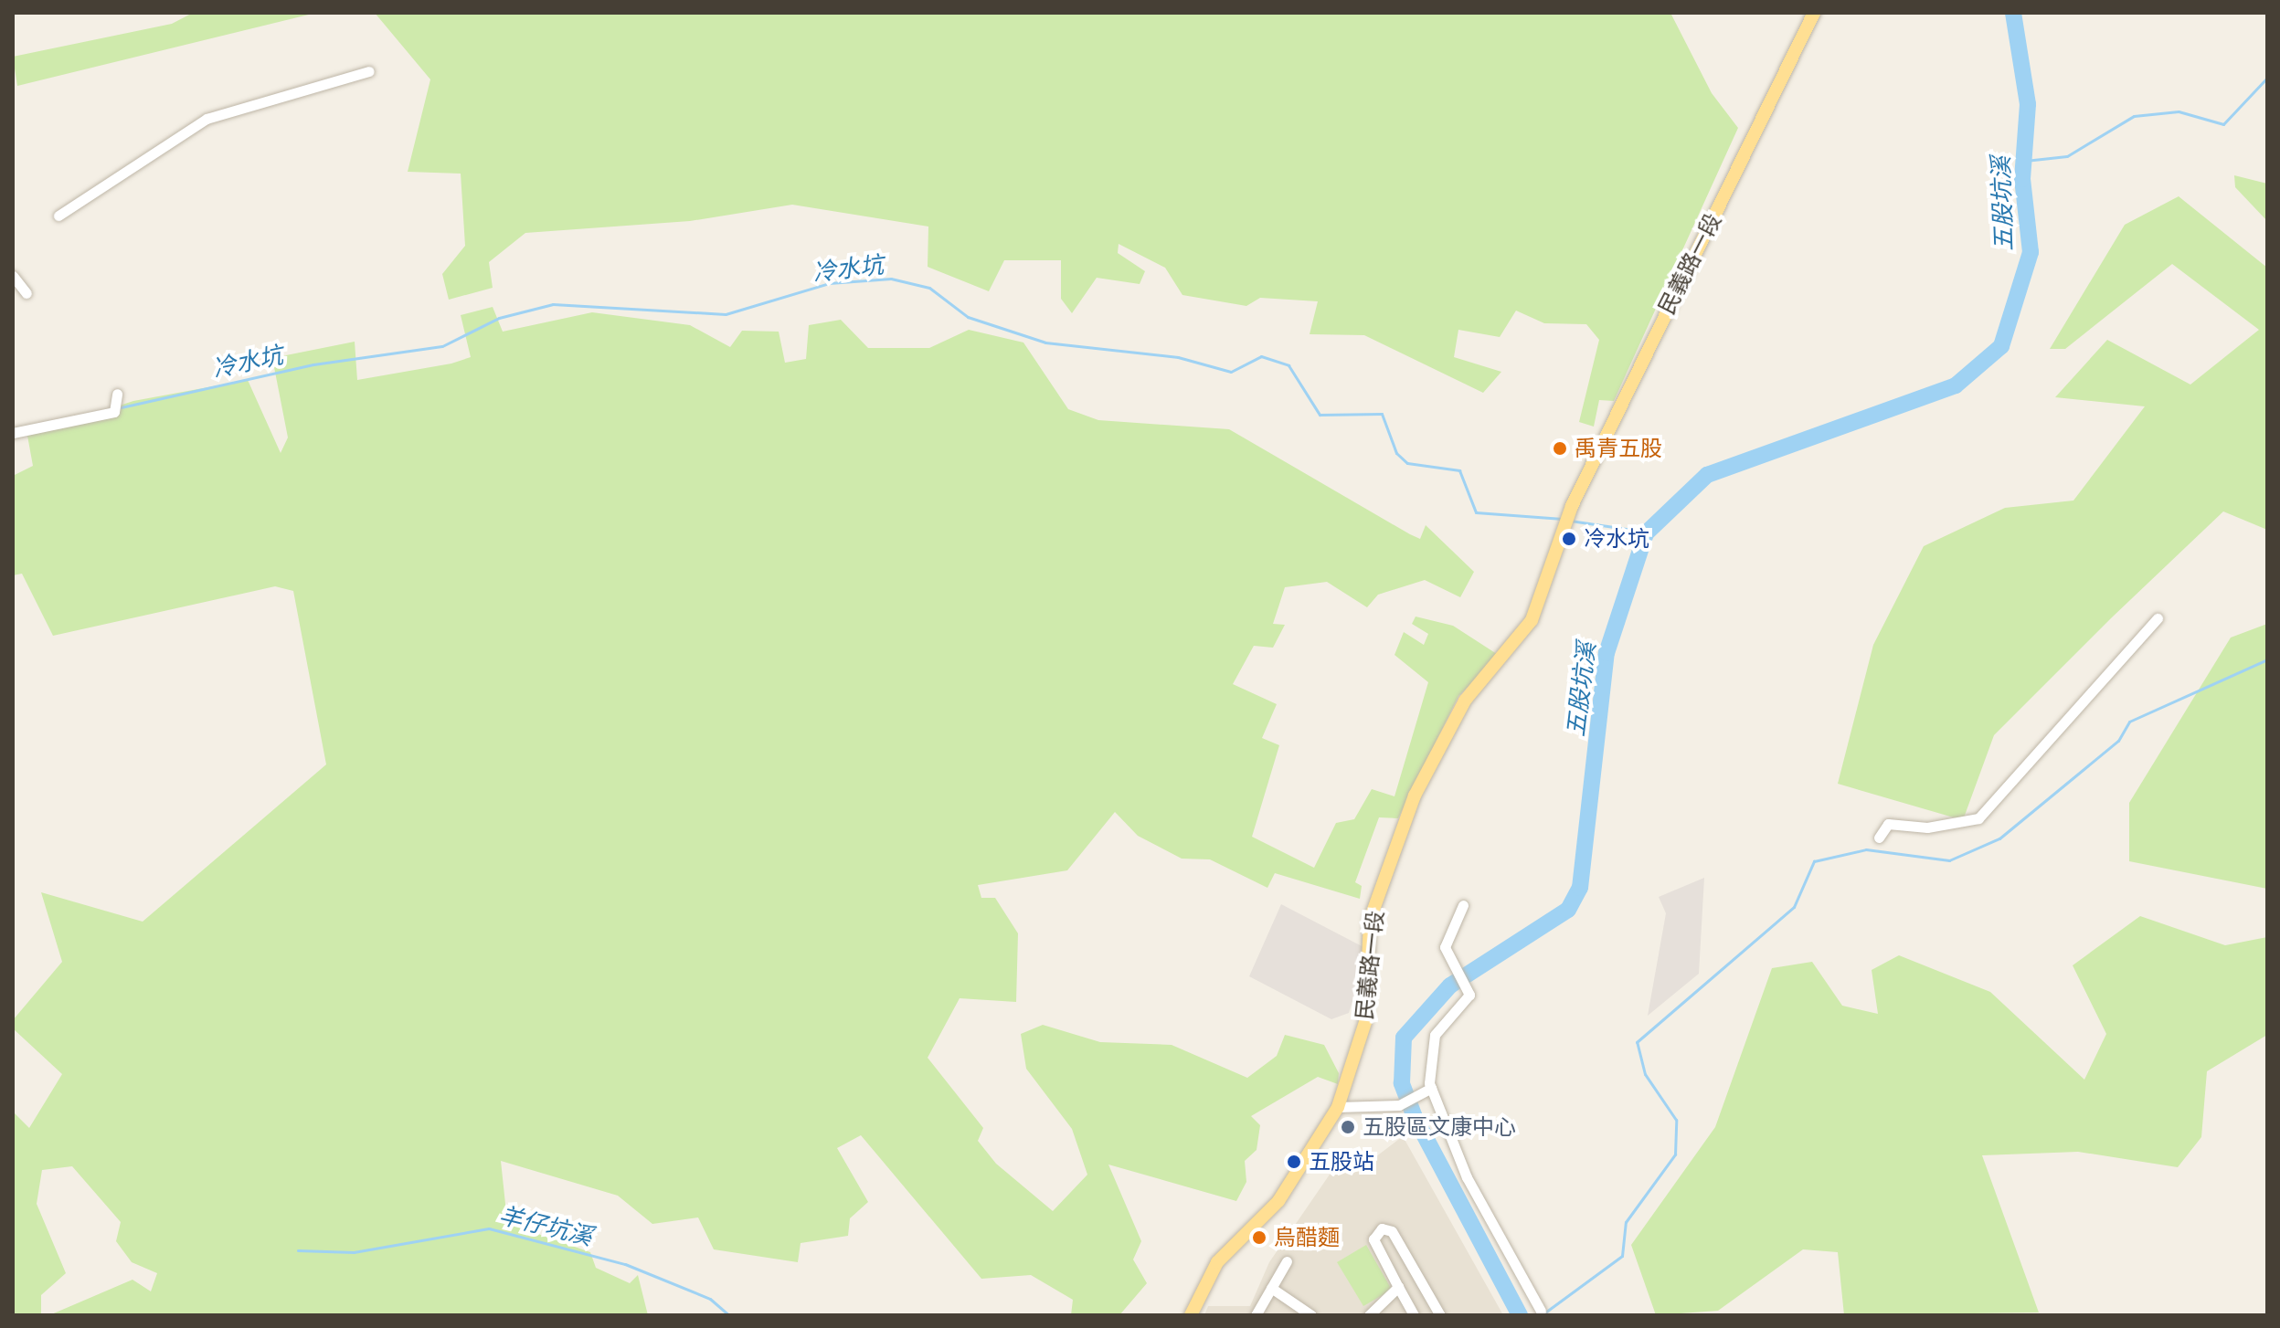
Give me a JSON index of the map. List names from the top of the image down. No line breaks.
{"streets":{"main road":["民義路一段"]},"water":["五股坑溪","冷水坑","羊仔坑溪"],"places":["禹青五股","冷水坑","五股區文康中心","五股站","烏醋麵"]}
